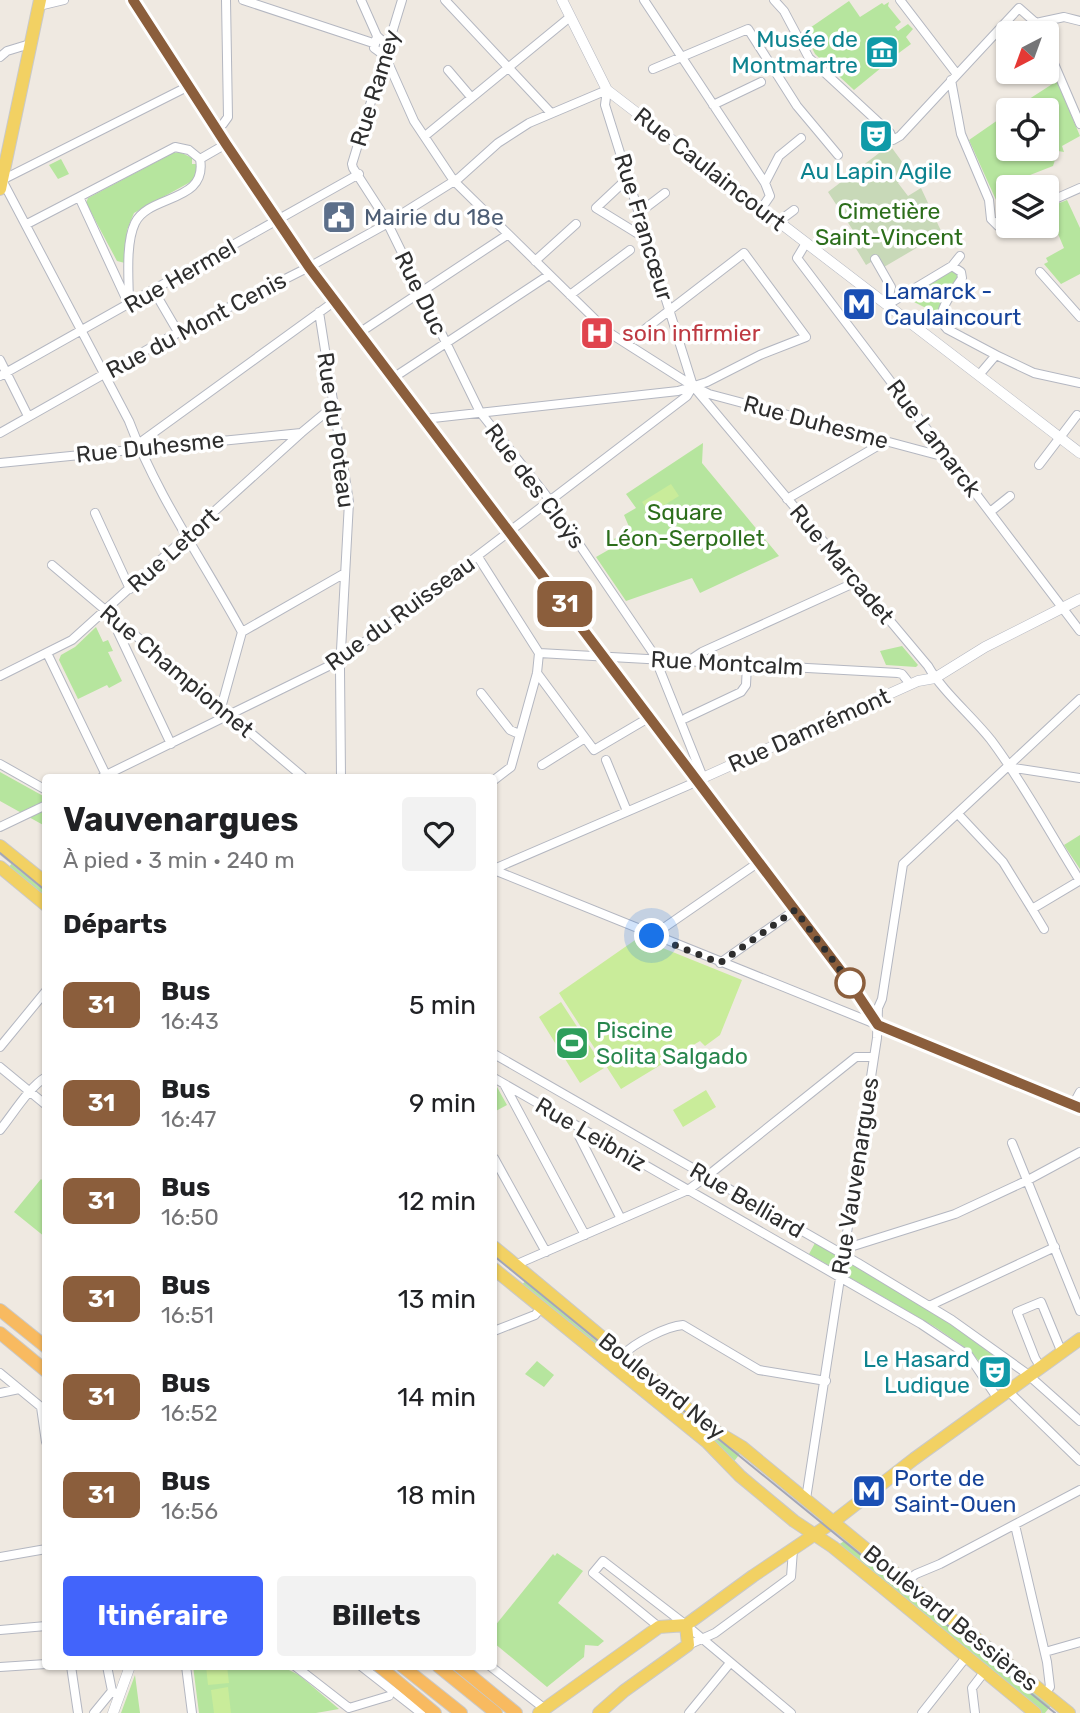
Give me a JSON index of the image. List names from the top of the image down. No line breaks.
{"streets":{"main road":["Boulevard Ney","Boulevard Bessières"],"street":["Rue Ramey","Rue Caulaincourt","Rue Francœur","Rue Hermel","Rue Duc","Rue du Mont Cenis","Rue Duhesme","Rue du Poteau","Rue Lamarck","Rue des Cloÿs","Rue Letort","Rue Marcadet","Rue du Ruisseau","Rue Montcalm","Rue Championnet","Rue Damrémont","Rue Leibniz","Rue Vauvenargues","Rue Belliard"]},"crossings":[["Rue Ramey","Rue Hermel"],["Rue Ramey","Rue Duc"],["Rue Ramey","Rue Marcadet"],["Rue Caulaincourt","Rue Francœur"],["Rue Caulaincourt","Rue du Mont Cenis"],["Rue Caulaincourt","Rue Lamarck"],["Rue Francœur","Rue du Mont Cenis"],["Rue Francœur","Rue Duhesme"],["Rue Francœur","Rue Marcadet"],["Rue Francœur","Rue du Ruisseau"],["Rue Hermel","Rue Duc"],["Rue Duc","Rue du Mont Cenis"],["Rue Duc","Rue des Cloÿs"],["Rue du Mont Cenis","Rue Marcadet"],["Rue Duhesme","Rue Lamarck"],["Rue Duhesme","Rue Letort"],["Rue Duhesme","Rue Marcadet"],["Rue Duhesme","Rue du Ruisseau"],["Rue du Poteau","Rue Letort"],["Rue du Poteau","Rue du Ruisseau"],["Rue Lamarck","Rue Damrémont"],["Rue des Cloÿs","Rue du Ruisseau"],["Rue des Cloÿs","Rue Montcalm"],["Rue des Cloÿs","Rue Damrémont"],["Rue Letort","Rue Championnet"],["Rue Marcadet","Rue du Ruisseau"],["Rue Marcadet","Rue Damrémont"],["Rue du Ruisseau","Rue Championnet"],["Rue Montcalm","Rue Damrémont"],["Rue Leibniz","Rue Vauvenargues"],["Rue Vauvenargues","Rue Belliard"],["Rue Vauvenargues","Boulevard Ney"],["Boulevard Ney","Boulevard Bessières"]],"parks":["Cimetière Saint-Vincent","Square Léon-Serpollet"],"places":{"museum":["Musée de Montmartre"],"theatre":["Au Lapin Agile","Le Hasard Ludique"],"public building":["Mairie du 18e"],"metro station":["Lamarck - Caulaincourt","Porte de Saint-Ouen"],"hospital":["soin infirmier"],"sports":["Piscine Solita Salgado"]},"lines":["bus line 31"],"north":"bottom left","page":{"on_map":"31","heading":[["Vauvenargues","À pied · 3 min · 240 m"],"Départs"],"list":[{"mark":"31","name":"Bus","note":"16:43","value":"5 min"},{"mark":"31","name":"Bus","note":"16:47","value":"9 min"},{"mark":"31","name":"Bus","note":"16:50","value":"12 min"},{"mark":"31","name":"Bus","note":"16:51","value":"13 min"},{"mark":"31","name":"Bus","note":"16:52","value":"14 min"},{"mark":"31","name":"Bus","note":"16:56","value":"18 min"}],"buttons":["Itinéraire","Billets"]}}
